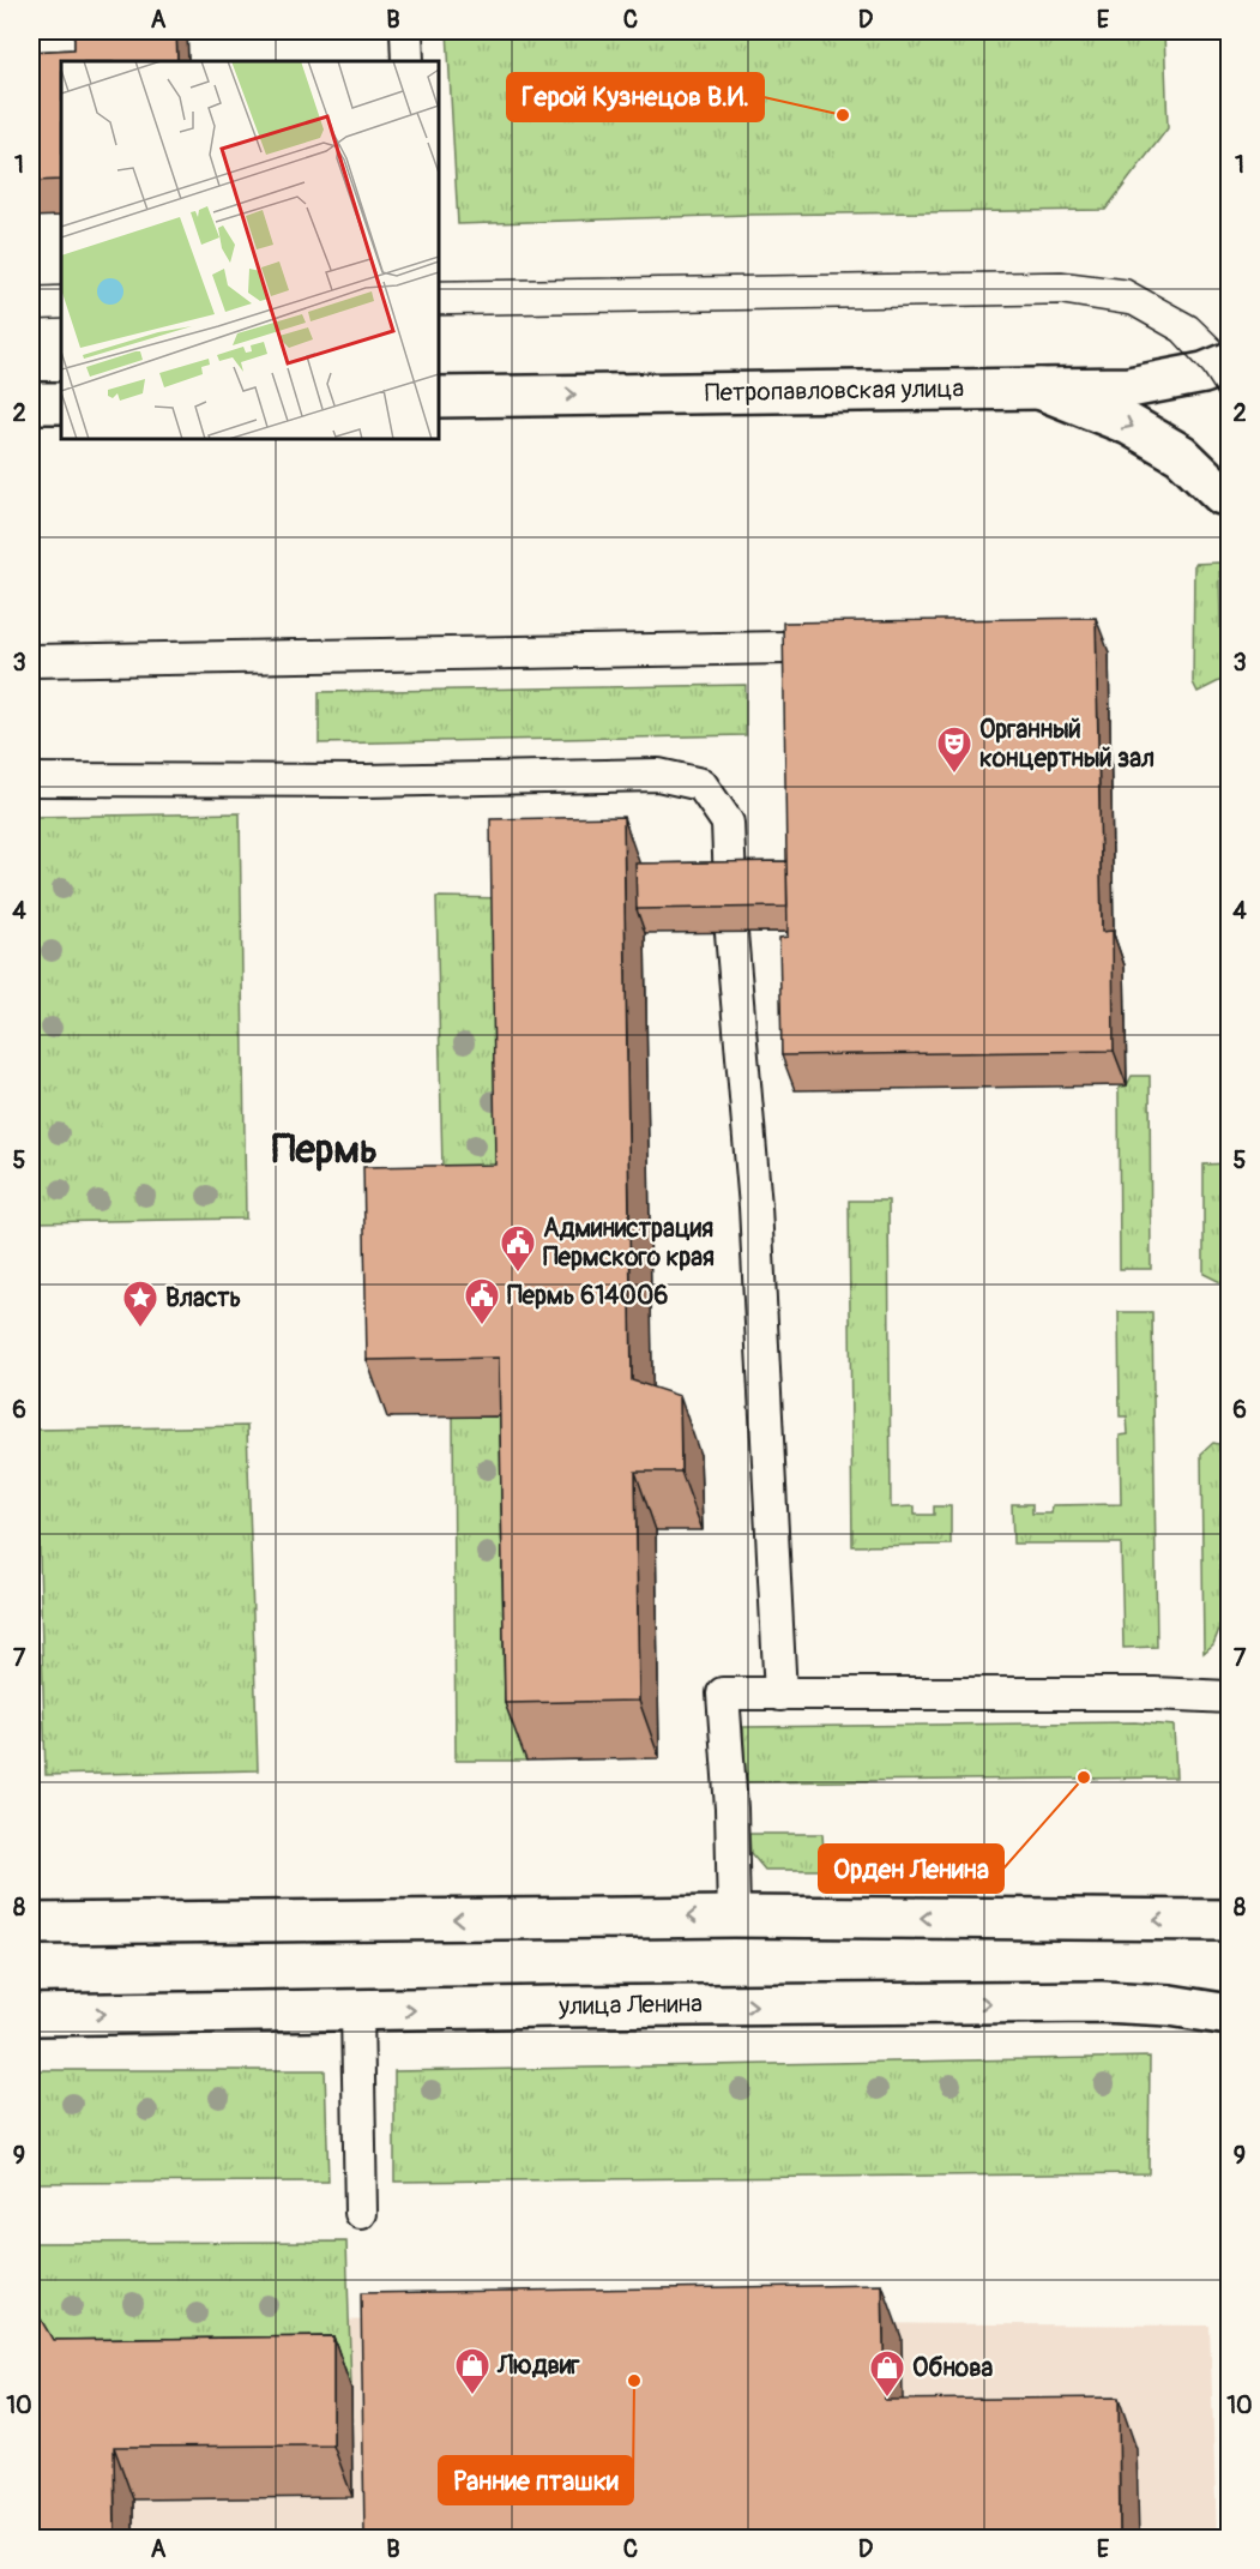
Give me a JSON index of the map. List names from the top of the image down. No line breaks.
{"streets":{"main road":["Петропавловская улица","улица Ленина"]},"one_way":["Петропавловская улица"],"districts":["Пермь"],"places":{"other":["Герой Кузнецов В.И.","Орден Ленина","Ранние пташки"],"theatre":["Органный концертный зал"],"public building":["Администрация Пермского края","Пермь 614006"],"place":["Власть"],"shop":["Людвиг","Обнова"]},"grid":{"columns":["A","B","C","D","E"],"rows":["1","2","3","4","5","6","7","8","9","10"]}}
